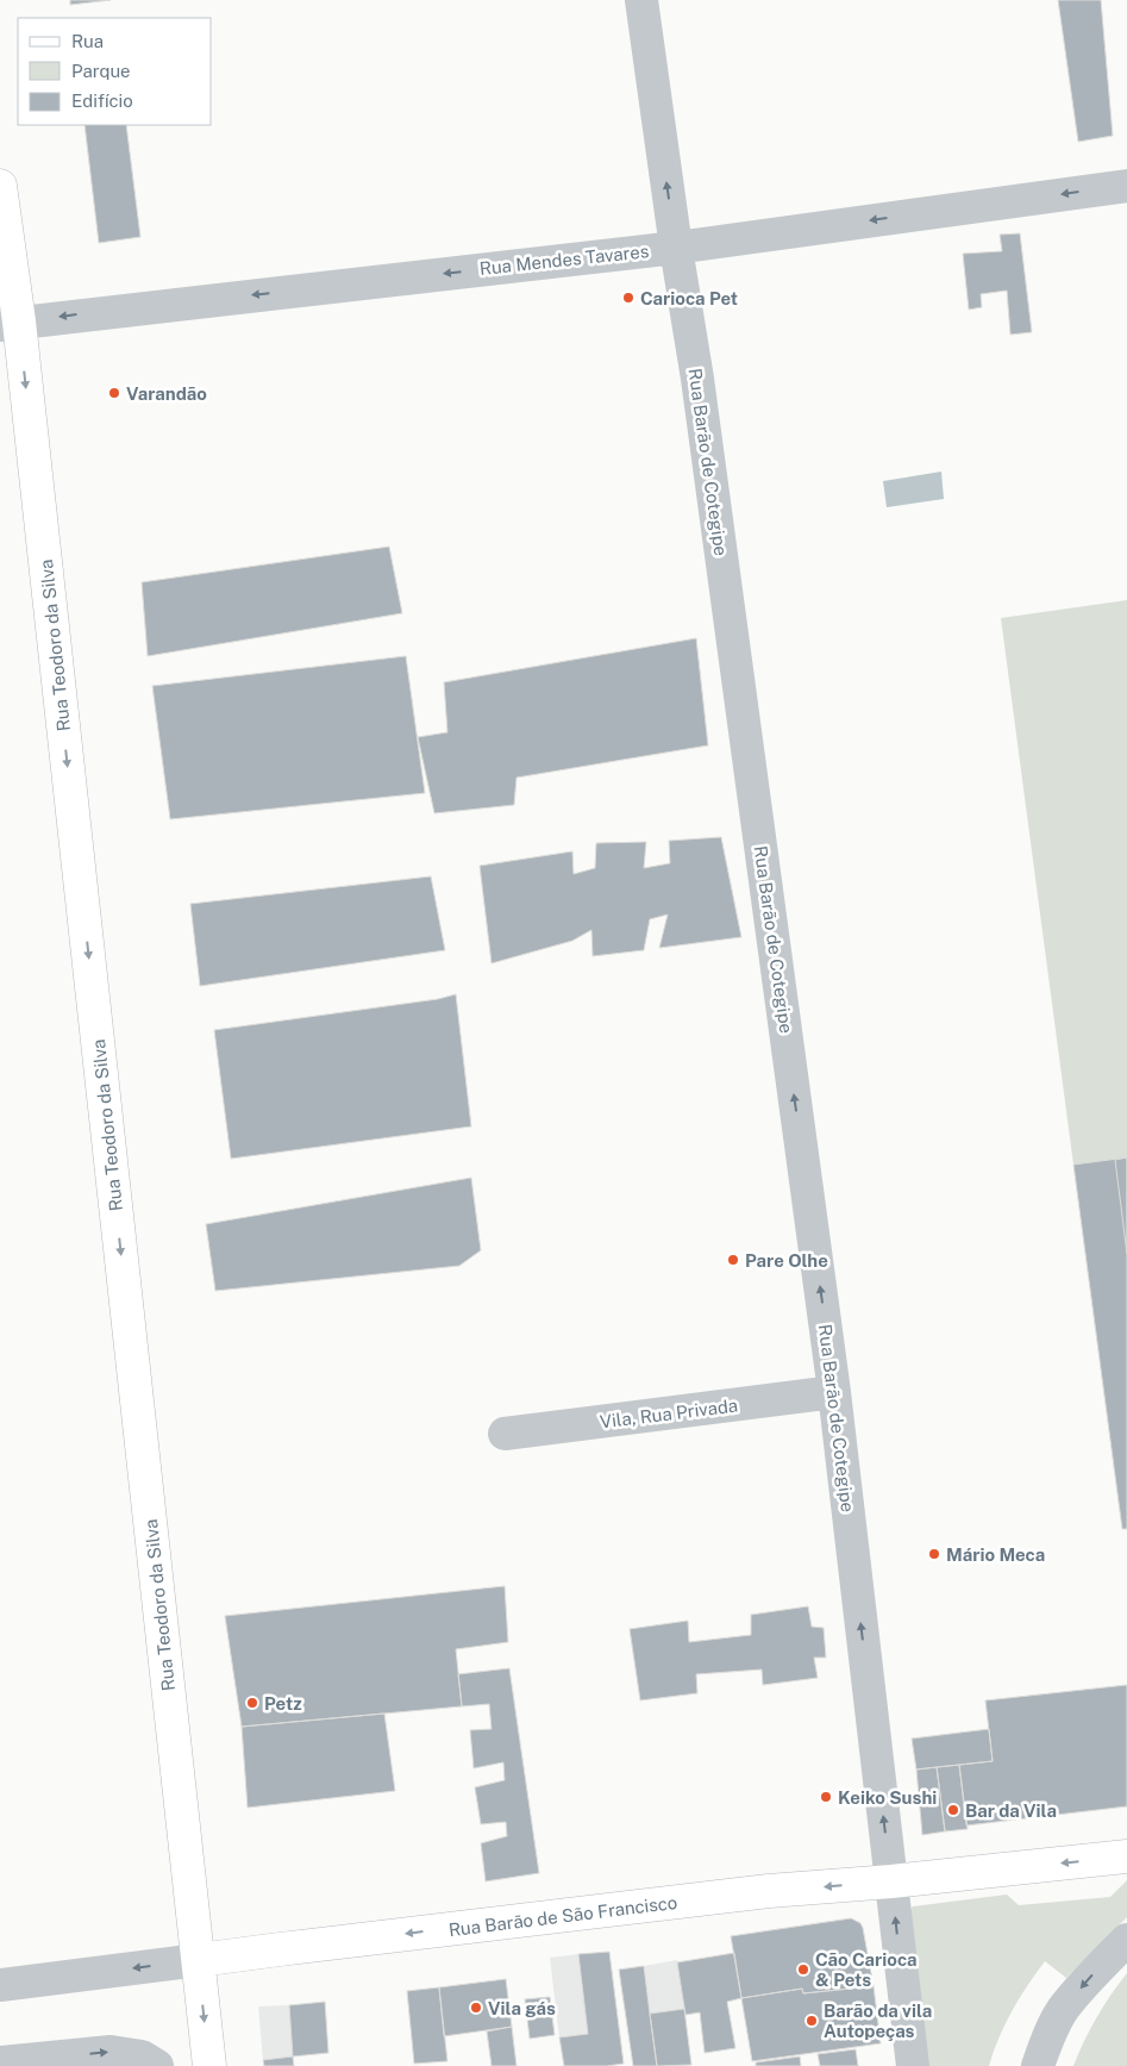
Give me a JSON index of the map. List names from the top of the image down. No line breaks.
{"streets":{"main road":["Rua Teodoro da Silva","Rua Barão de São Francisco"],"street":["Rua Mendes Tavares","Rua Barão de Cotegipe","Vila, Rua Privada"]},"crossings":[["Rua Mendes Tavares","Rua Barão de Cotegipe"],["Rua Mendes Tavares","Rua Teodoro da Silva"],["Rua Barão de Cotegipe","Vila, Rua Privada"],["Rua Barão de Cotegipe","Rua Barão de São Francisco"],["Rua Teodoro da Silva","Rua Barão de São Francisco"]],"one_way":["Rua Mendes Tavares","Rua Barão de Cotegipe","Rua Teodoro da Silva","Rua Barão de São Francisco"],"places":["Carioca Pet","Varandão","Pare Olhe","Mário Meca","Petz","Keiko Sushi","Bar da Vila","Cão Carioca & Pets","Vila gás","Barão da vila Autopeças"],"legend":["Rua","Parque","Edifício"]}
